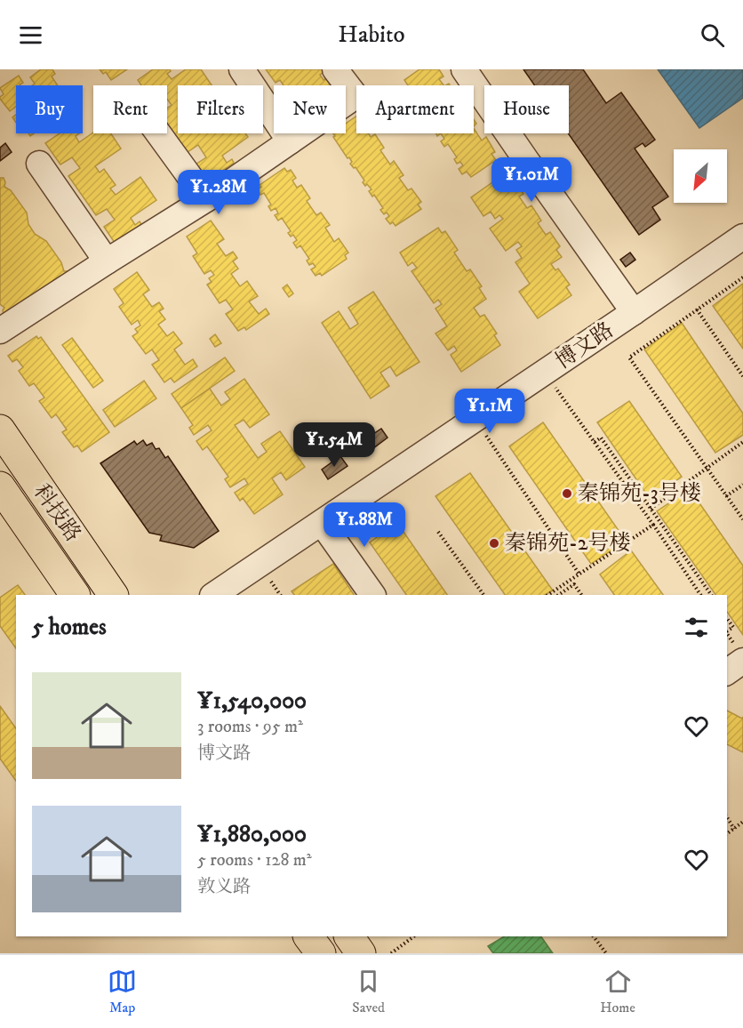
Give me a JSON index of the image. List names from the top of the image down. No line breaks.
{"streets":{"main road":["科技路"],"street":["博文路"]},"places":["秦锦苑-3号楼","秦锦苑-2号楼"],"north":"bottom left","page":{"header":"Habito","chip":["Buy","Rent","Filters","New","Apartment","House"],"price":["¥1.01M","¥1.28M","¥1.1M","¥1.54M","¥1.88M"],"heading":"5 homes","list":[{"name":"¥1,540,000","note":"3 rooms · 95 m² · 博文路"},{"name":"¥1,880,000","note":"5 rooms · 128 m² · 敦义路"}],"tabs":["Map","Saved","Home"]}}
